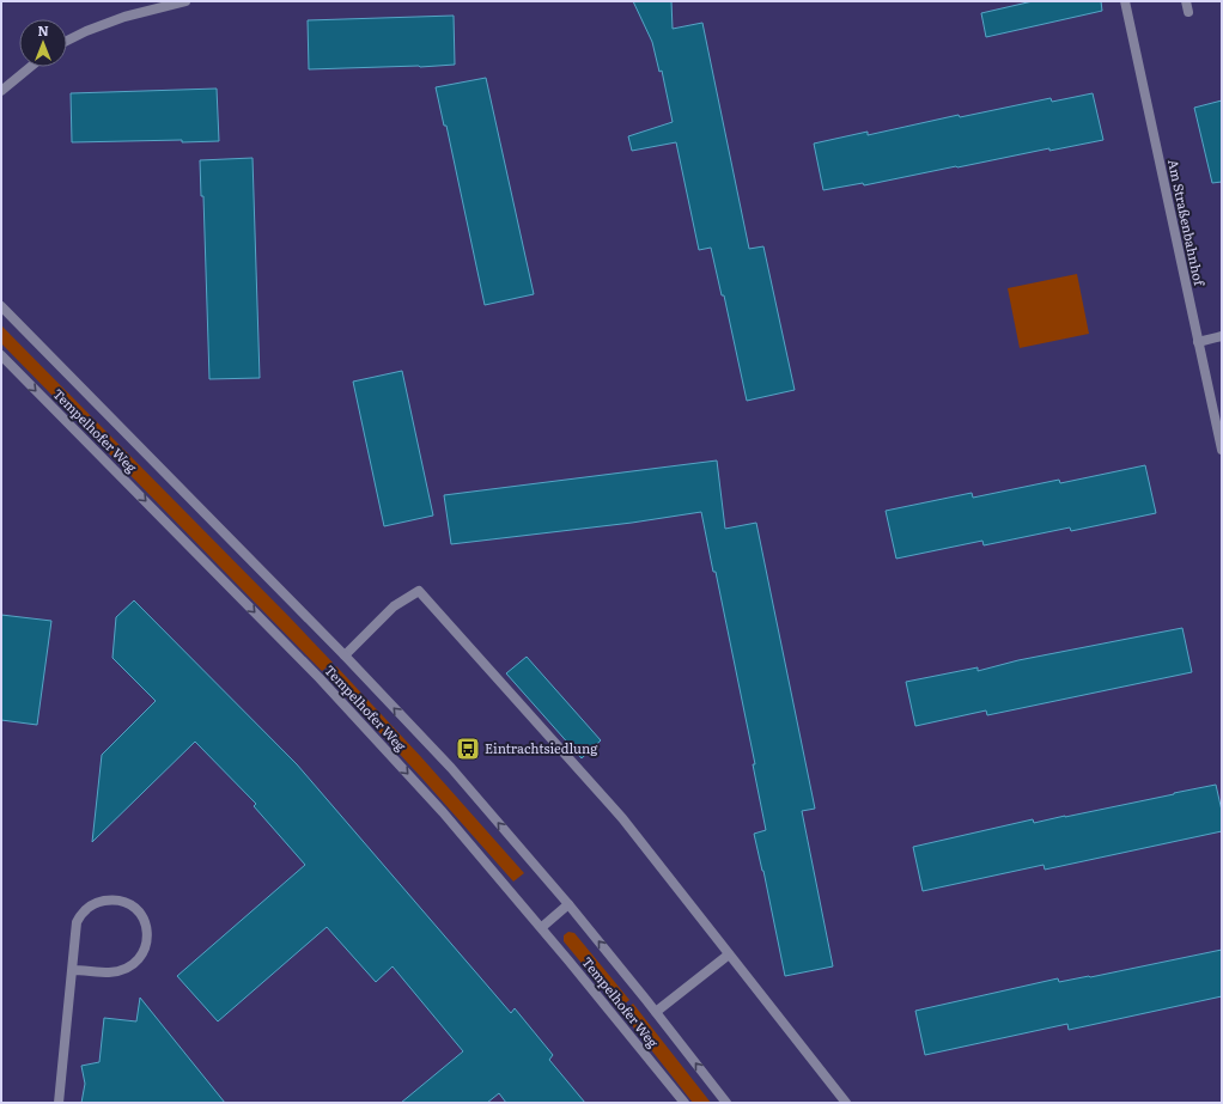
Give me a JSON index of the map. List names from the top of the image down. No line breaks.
{"streets":{"street":["Am Straßenbahnhof","Tempelhofer Weg"]},"places":{"bus stop":["Eintrachtsiedlung"]},"north":"top"}
